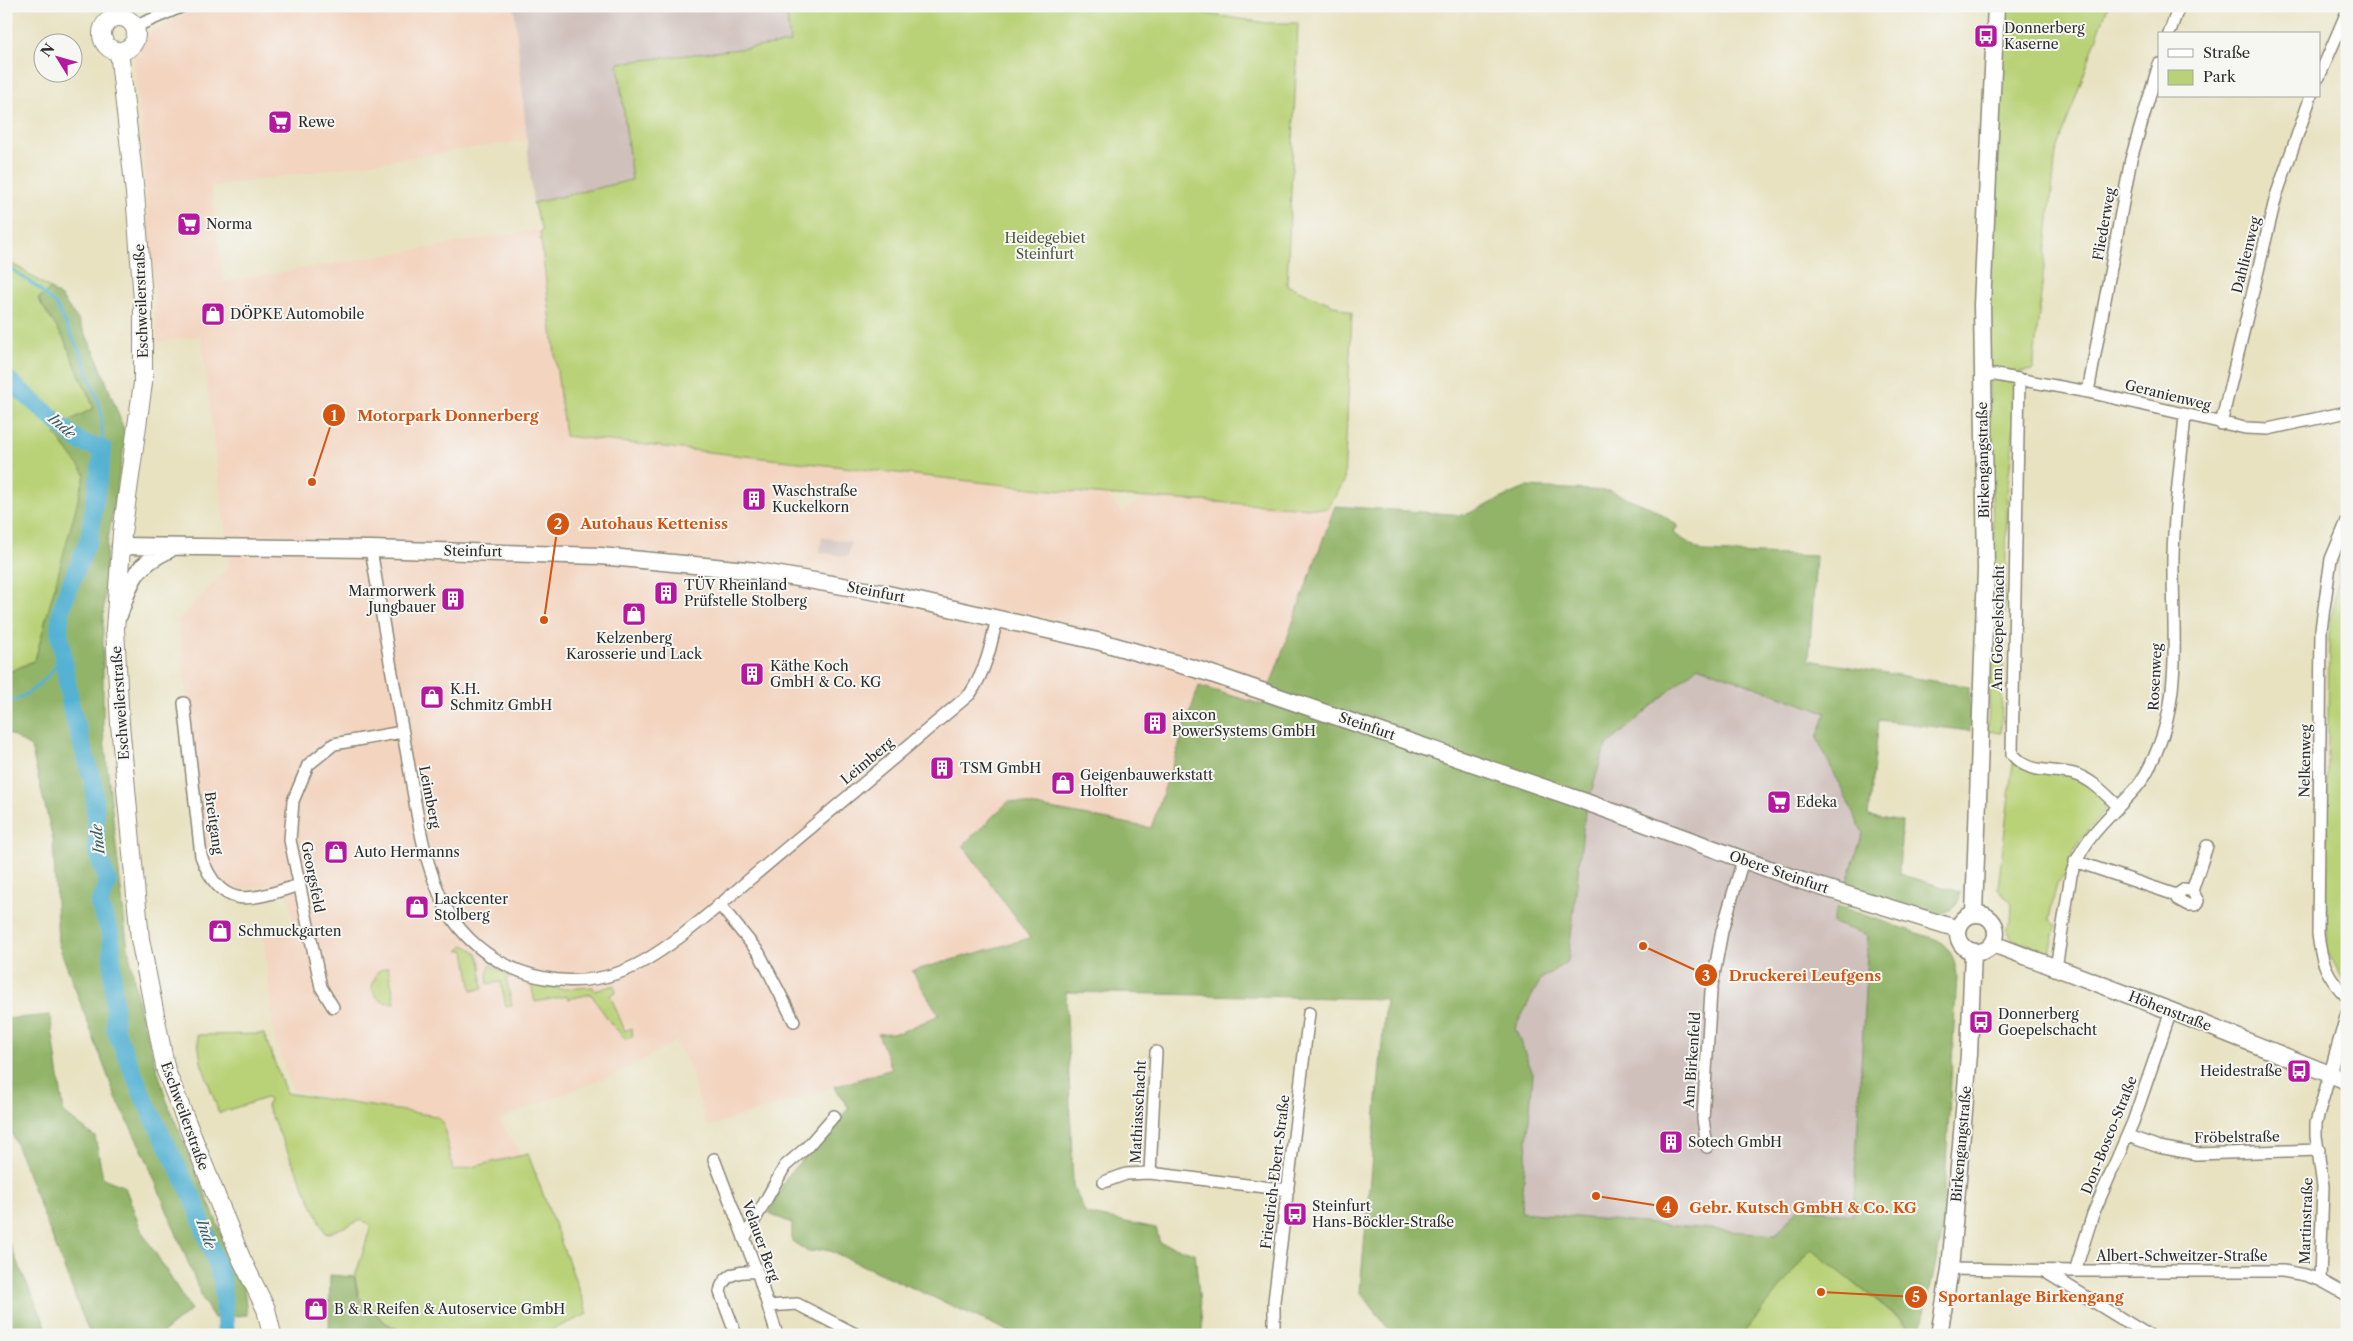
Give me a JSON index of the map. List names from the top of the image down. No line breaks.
{"streets":{"main road":["Eschweilerstraße"],"street":["Fliederweg","Dahlienweg","Geranienweg","Birkengangstraße","Steinfurt","Am Goepelschacht","Rosenweg","Leimberg","Nelkenweg","Breitgang","Obere Steinfurt","Georgsfeld","Höhenstraße","Am Birkenfeld","Mathiasschacht","Don-Bosco-Straße","Fröbelstraße","Friedrich-Ebert-Straße","Martinstraße","Velauer Berg","Albert-Schweitzer-Straße"]},"crossings":[["Fliederweg","Geranienweg"],["Dahlienweg","Geranienweg"],["Eschweilerstraße","Steinfurt"],["Geranienweg","Birkengangstraße"],["Geranienweg","Am Goepelschacht"],["Geranienweg","Rosenweg"],["Birkengangstraße","Obere Steinfurt"],["Birkengangstraße","Höhenstraße"],["Birkengangstraße","Albert-Schweitzer-Straße"],["Steinfurt","Leimberg"],["Steinfurt","Obere Steinfurt"],["Am Goepelschacht","Rosenweg"],["Rosenweg","Höhenstraße"],["Leimberg","Georgsfeld"],["Breitgang","Georgsfeld"],["Obere Steinfurt","Höhenstraße"],["Obere Steinfurt","Am Birkenfeld"],["Höhenstraße","Don-Bosco-Straße"],["Höhenstraße","Martinstraße"],["Don-Bosco-Straße","Fröbelstraße"],["Don-Bosco-Straße","Albert-Schweitzer-Straße"],["Fröbelstraße","Martinstraße"],["Martinstraße","Albert-Schweitzer-Straße"]],"water":["Inde"],"parks":["Heidegebiet Steinfurt"],"places":{"bus stop":["Donnerberg Kaserne","Donnerberg Goepelschacht","Heidestraße","Steinfurt Hans-Böckler-Straße"],"supermarket":["Rewe","Norma","Edeka"],"shop":["DÖPKE Automobile","Kelzenberg Karosserie und Lack","K.H. Schmitz GmbH","Geigenbauwerkstatt Holfter","Auto Hermanns","Lackcenter Stolberg","Schmuckgarten","B & R Reifen & Autoservice GmbH"],"other":["Motorpark Donnerberg","Autohaus Ketteniss","Druckerei Leufgens","Gebr. Kutsch GmbH & Co. KG","Sportanlage Birkengang"],"building":["Waschstraße Kuckelkorn","TÜV Rheinland Prüfstelle Stolberg","Marmorwerk Jungbauer","Käthe Koch GmbH & Co. KG","aixcon PowerSystems GmbH","TSM GmbH","Sotech GmbH"]},"legend":["Straße","Park"],"north":"top left"}
